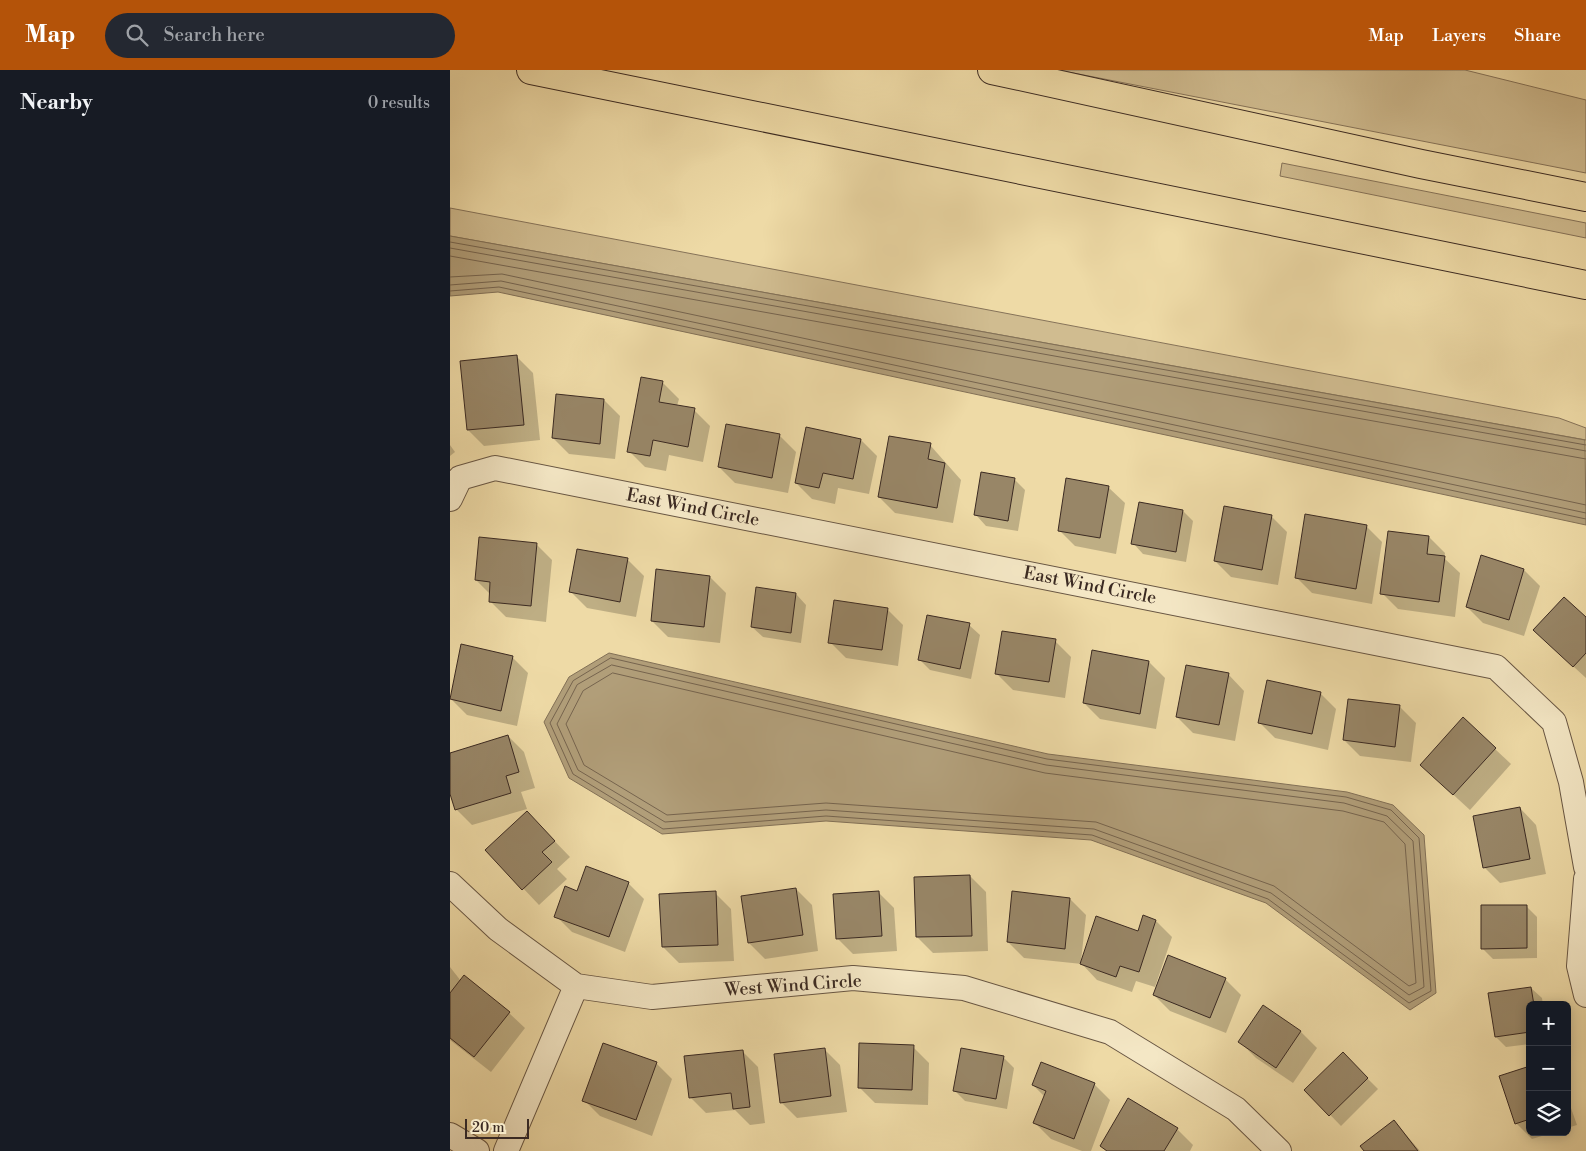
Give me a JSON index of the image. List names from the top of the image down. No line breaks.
{"streets":{"street":["East Wind Circle","West Wind Circle"]},"scale_bar":"20 m","page":{"header":"Map","search":"Search here","nav":["Map","Layers","Share"],"heading":["Nearby","0 results"],"map_buttons":["+","−"],"scale":"20 m"}}
